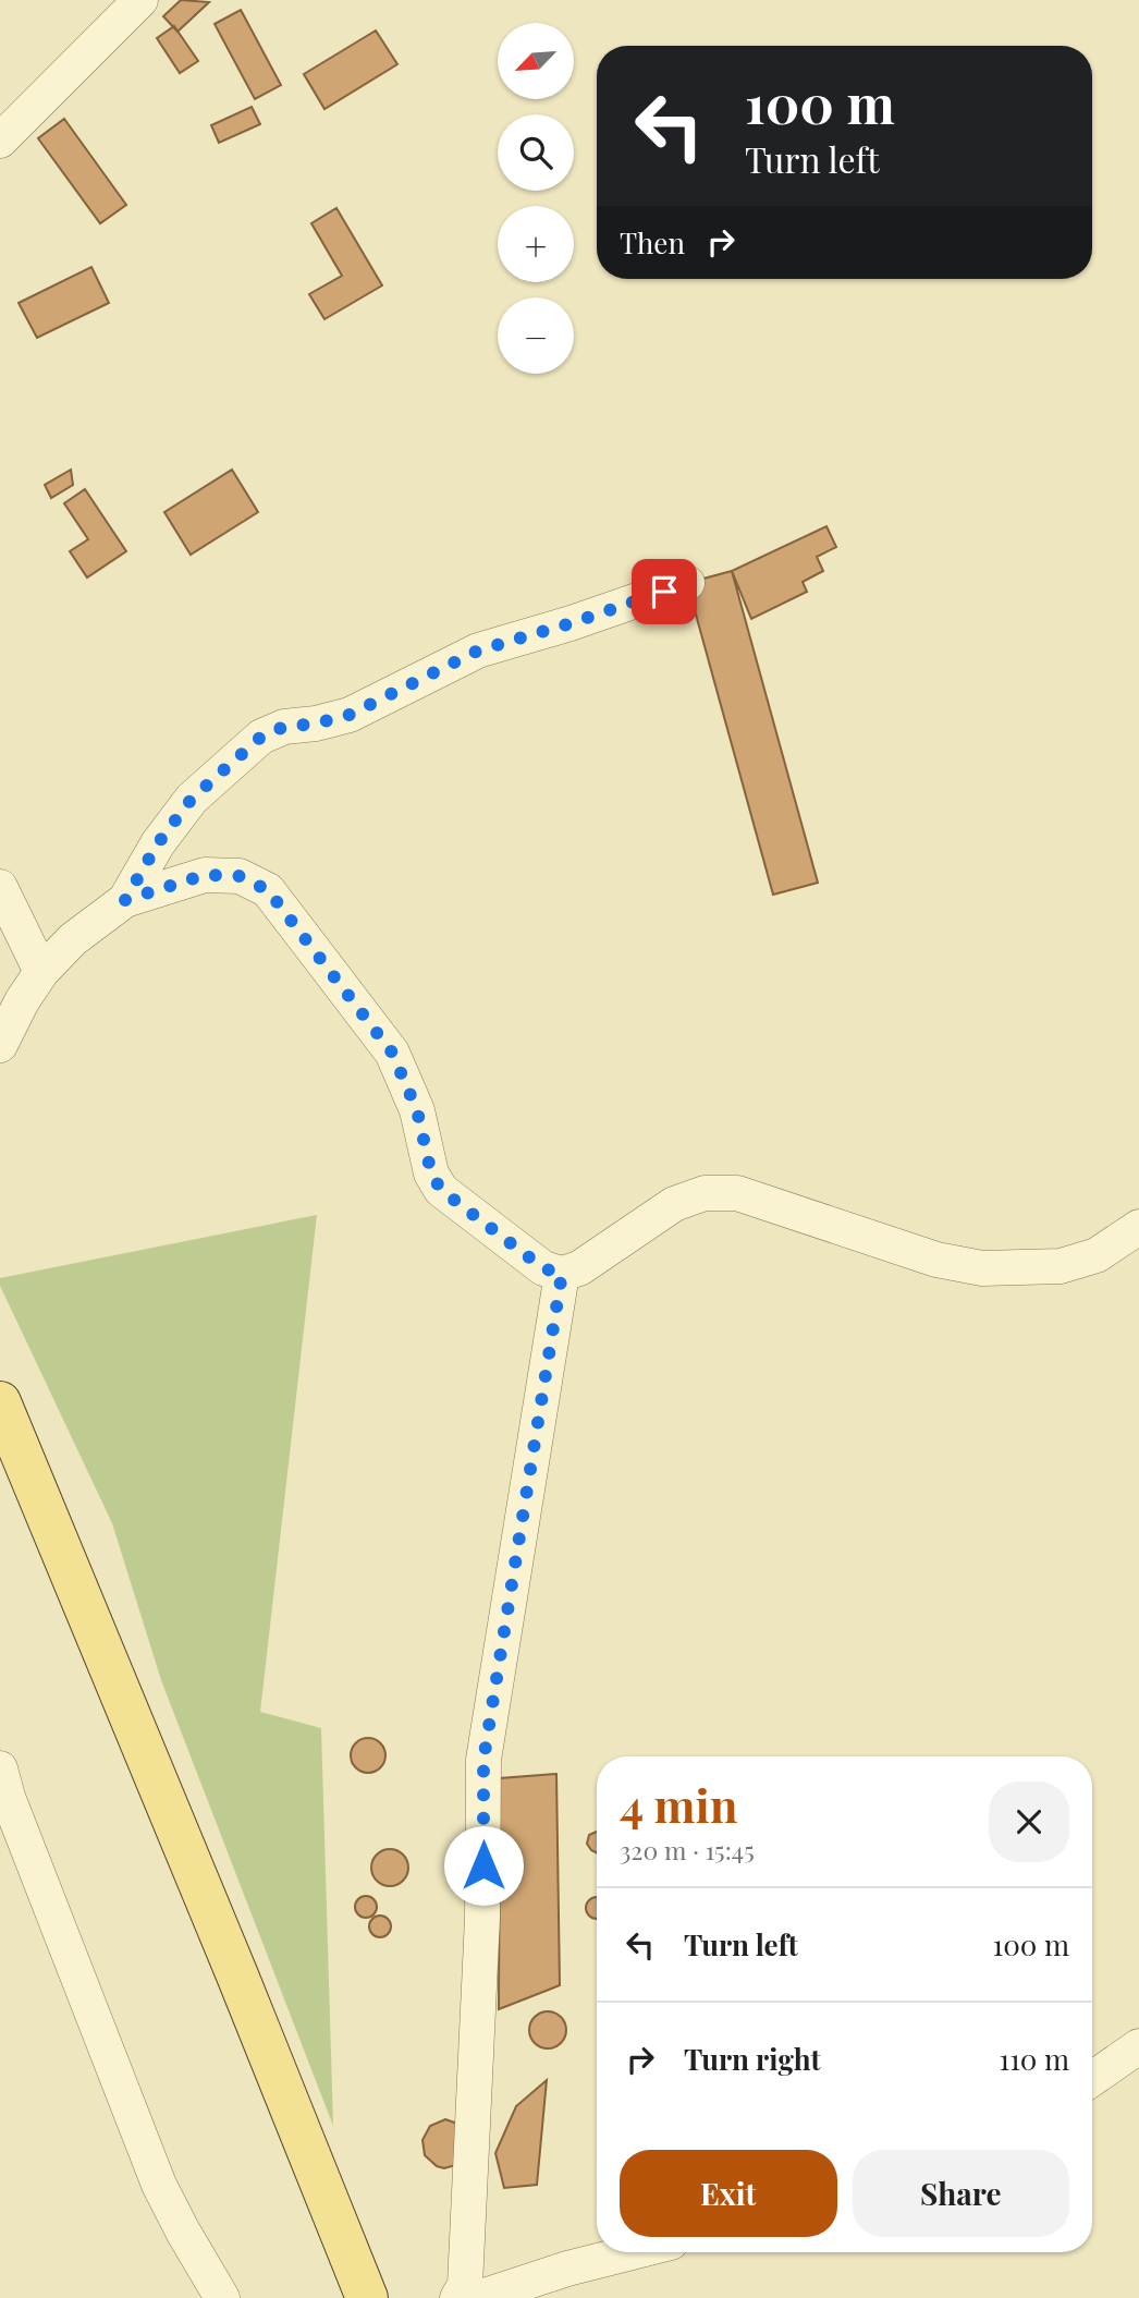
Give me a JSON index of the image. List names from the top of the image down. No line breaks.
{"north":"bottom left","page":{"map_buttons":["+","−"],"turn":["100 m","Turn left"],"then":"Then","heading":["4 min","320 m · 15:45"],"list":[{"name":"Turn left","value":"100 m"},{"name":"Turn right","value":"110 m"}],"buttons":["Exit","Share"]}}
